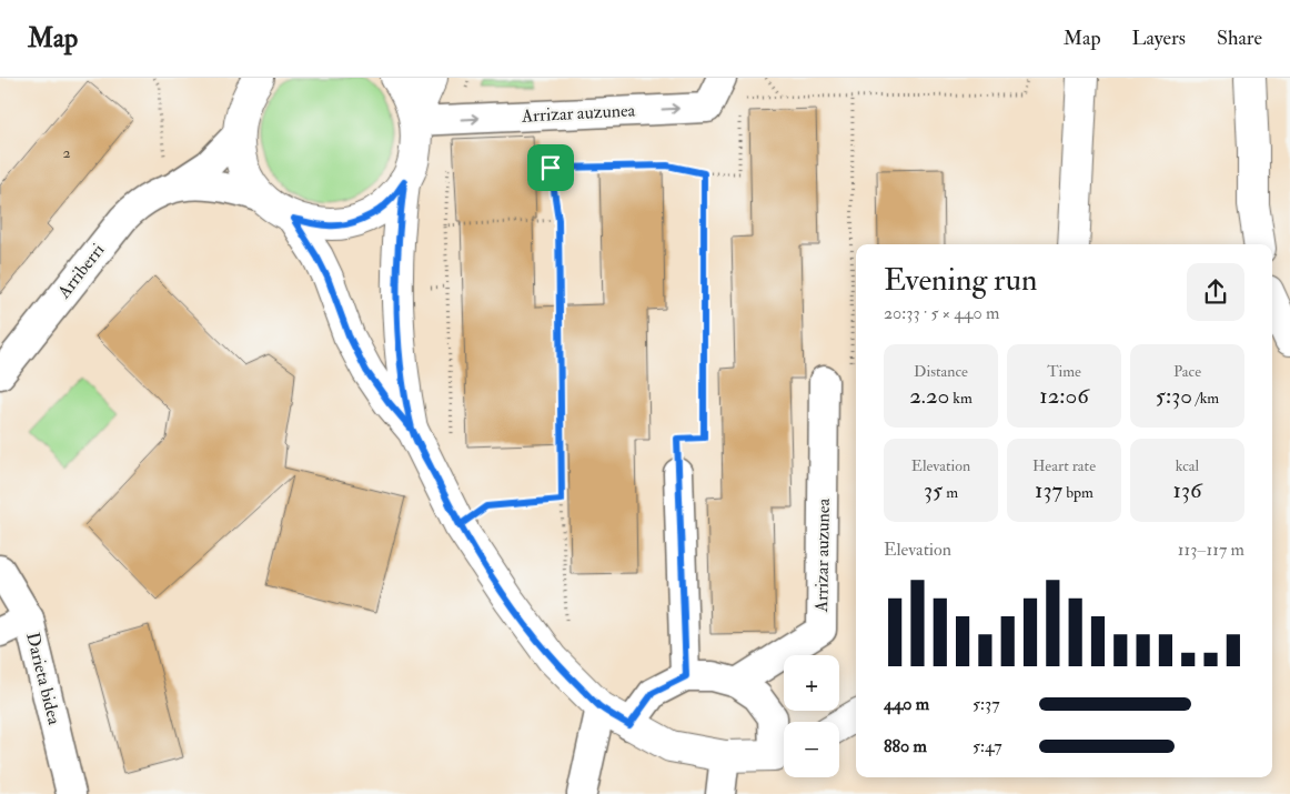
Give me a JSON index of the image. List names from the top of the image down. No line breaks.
{"streets":{"street":["Arrizar auzunea","Arriberri","Darieta bidea"]},"crossings":[["Arrizar auzunea","Arriberri"]],"one_way":["Arrizar auzunea"],"house_numbers":["2"],"page":{"header":"Map","nav":["Map","Layers","Share"],"heading":["Evening run","20:33 · 5 × 440 m"],"stats":[["Distance","2.20 km"],["Time","12:06"],["Pace","5:30 /km"],["Elevation","35 m"],["Heart rate","137 bpm"],["kcal","136"]],"chart":["Elevation","113–117 m"],"map_buttons":["+","−"],"list":[{"name":"440 m","note":"5:37"},{"name":"880 m","note":"5:47"}]}}
